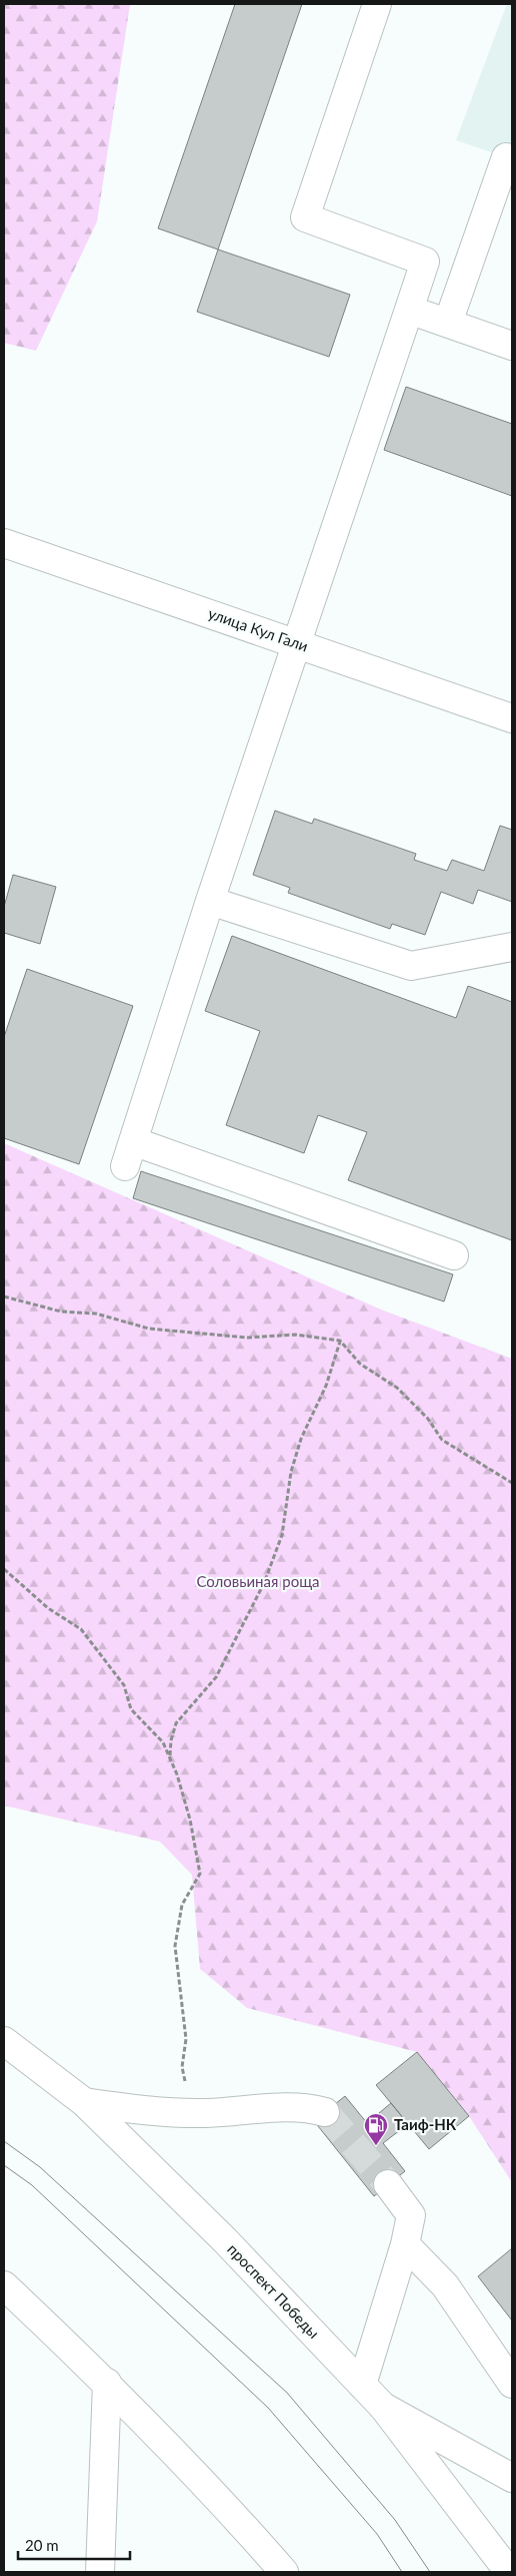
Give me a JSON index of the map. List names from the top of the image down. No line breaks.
{"streets":{"main road":["улица Кул Гали","проспект Победы"]},"parks":["Соловьиная роща"],"places":{"fuel station":["Таиф-НК"]},"scale_bar":"20 m"}
